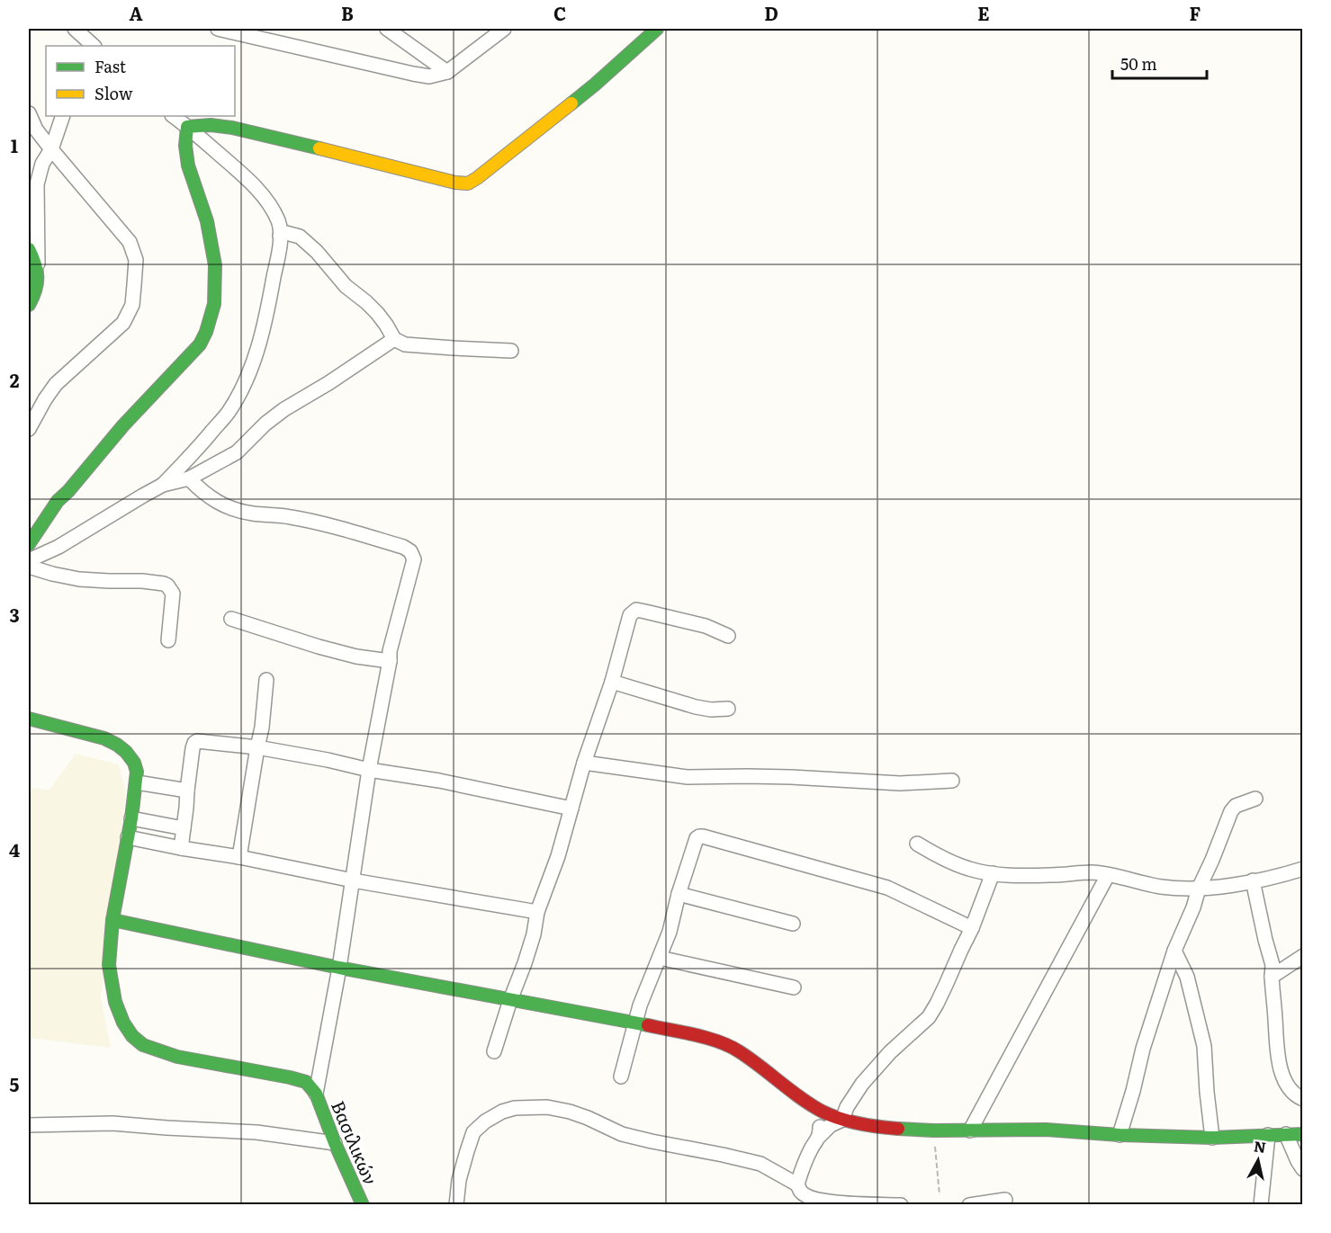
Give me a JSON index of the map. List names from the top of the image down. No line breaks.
{"streets":{"street":["Βασιλικών"]},"legend":["Fast","Slow"],"scale_bar":"50 m","north":"top","grid":{"columns":["A","B","C","D","E","F"],"rows":["1","2","3","4","5"]}}
